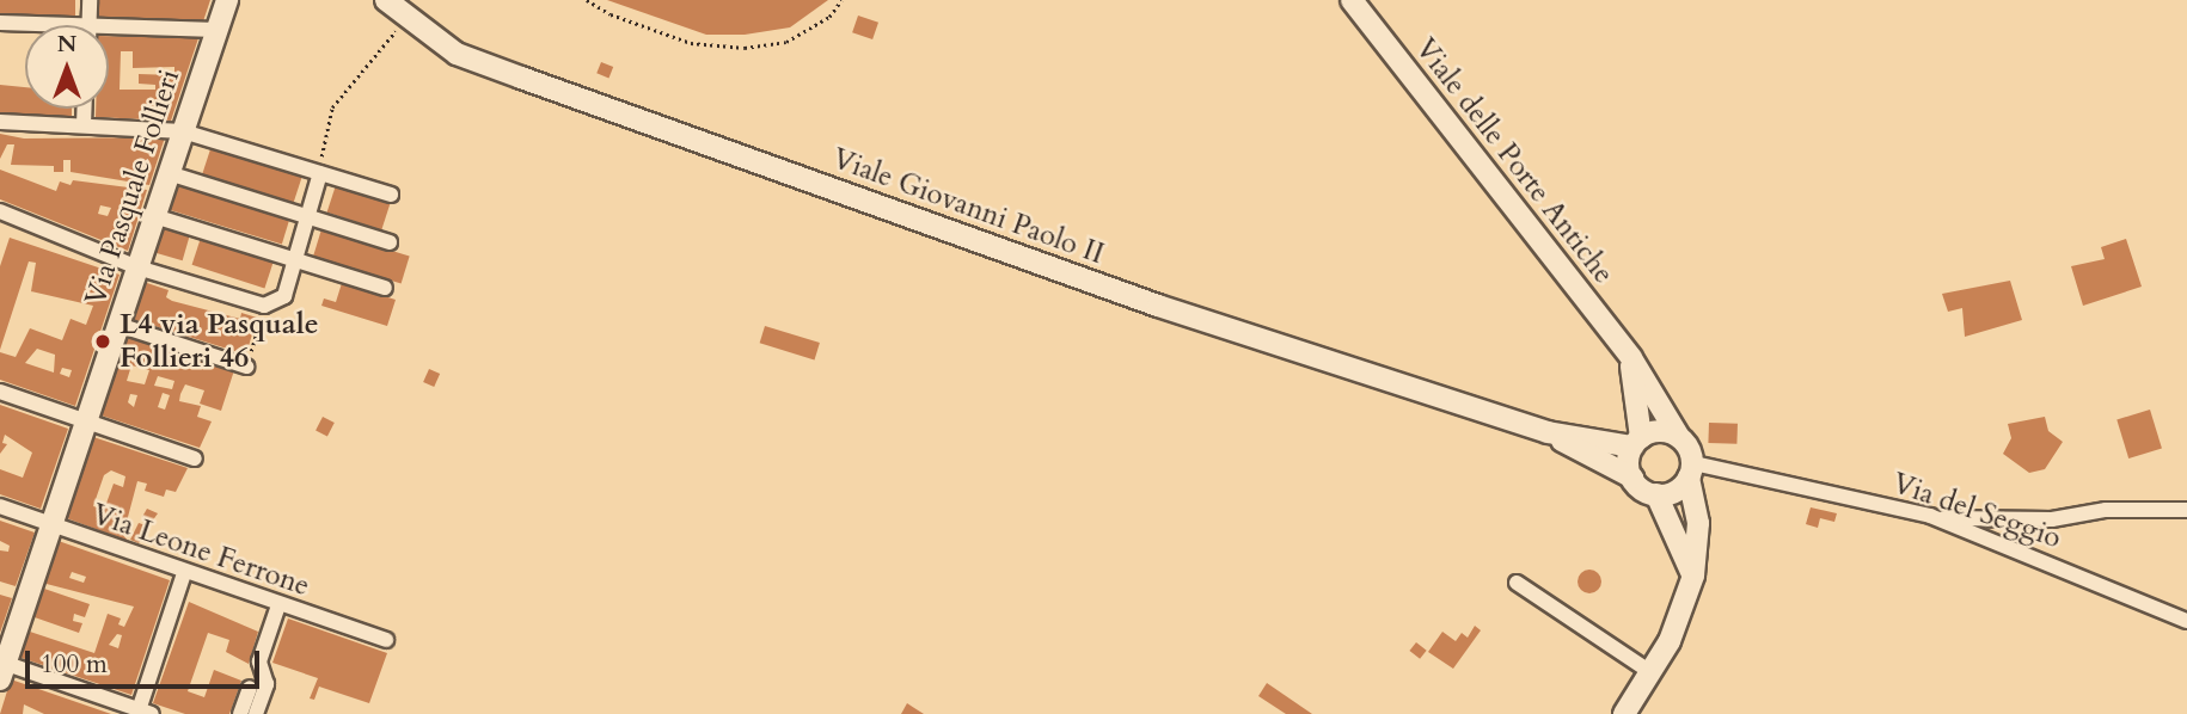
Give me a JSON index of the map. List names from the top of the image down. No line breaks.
{"streets":{"main road":["Viale delle Porte Antiche","Via Pasquale Follieri","Viale Giovanni Paolo II"],"street":["Via del Seggio","Via Leone Ferrone"]},"crossings":[["Viale delle Porte Antiche","Via del Seggio"],["Via Pasquale Follieri","Via Leone Ferrone"]],"places":["L4 via Pasquale Follieri 46"],"scale_bar":"100 m","north":"top"}
